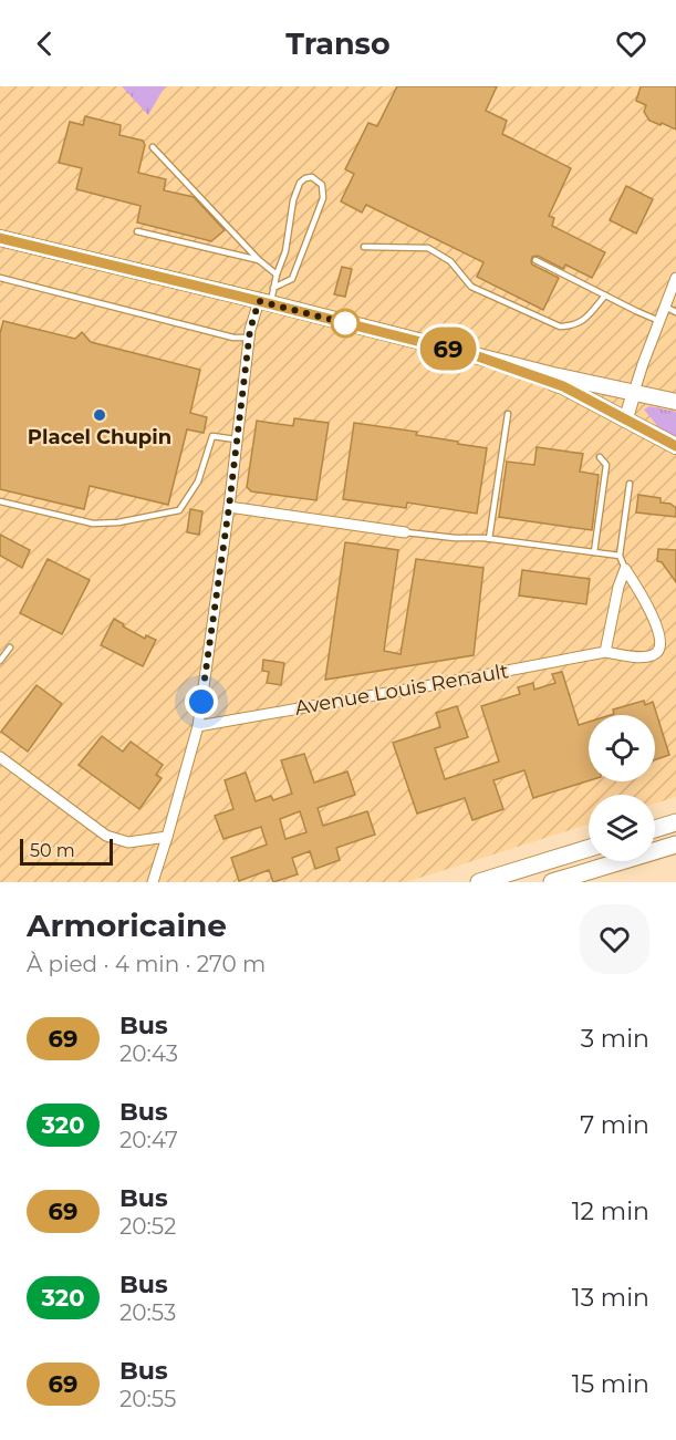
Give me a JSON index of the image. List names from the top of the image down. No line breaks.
{"streets":{"street":["Avenue Louis Renault"]},"places":["Placel Chupin"],"lines":["bus line 69"],"scale_bar":"50 m","page":{"header":"Transo","on_map":"69","scale":"50 m","heading":["Armoricaine","À pied · 4 min · 270 m"],"list":[{"mark":"69","name":"Bus","note":"20:43","value":"3 min"},{"mark":"320","name":"Bus","note":"20:47","value":"7 min"},{"mark":"69","name":"Bus","note":"20:52","value":"12 min"},{"mark":"320","name":"Bus","note":"20:53","value":"13 min"},{"mark":"69","name":"Bus","note":"20:55","value":"15 min"}]}}
